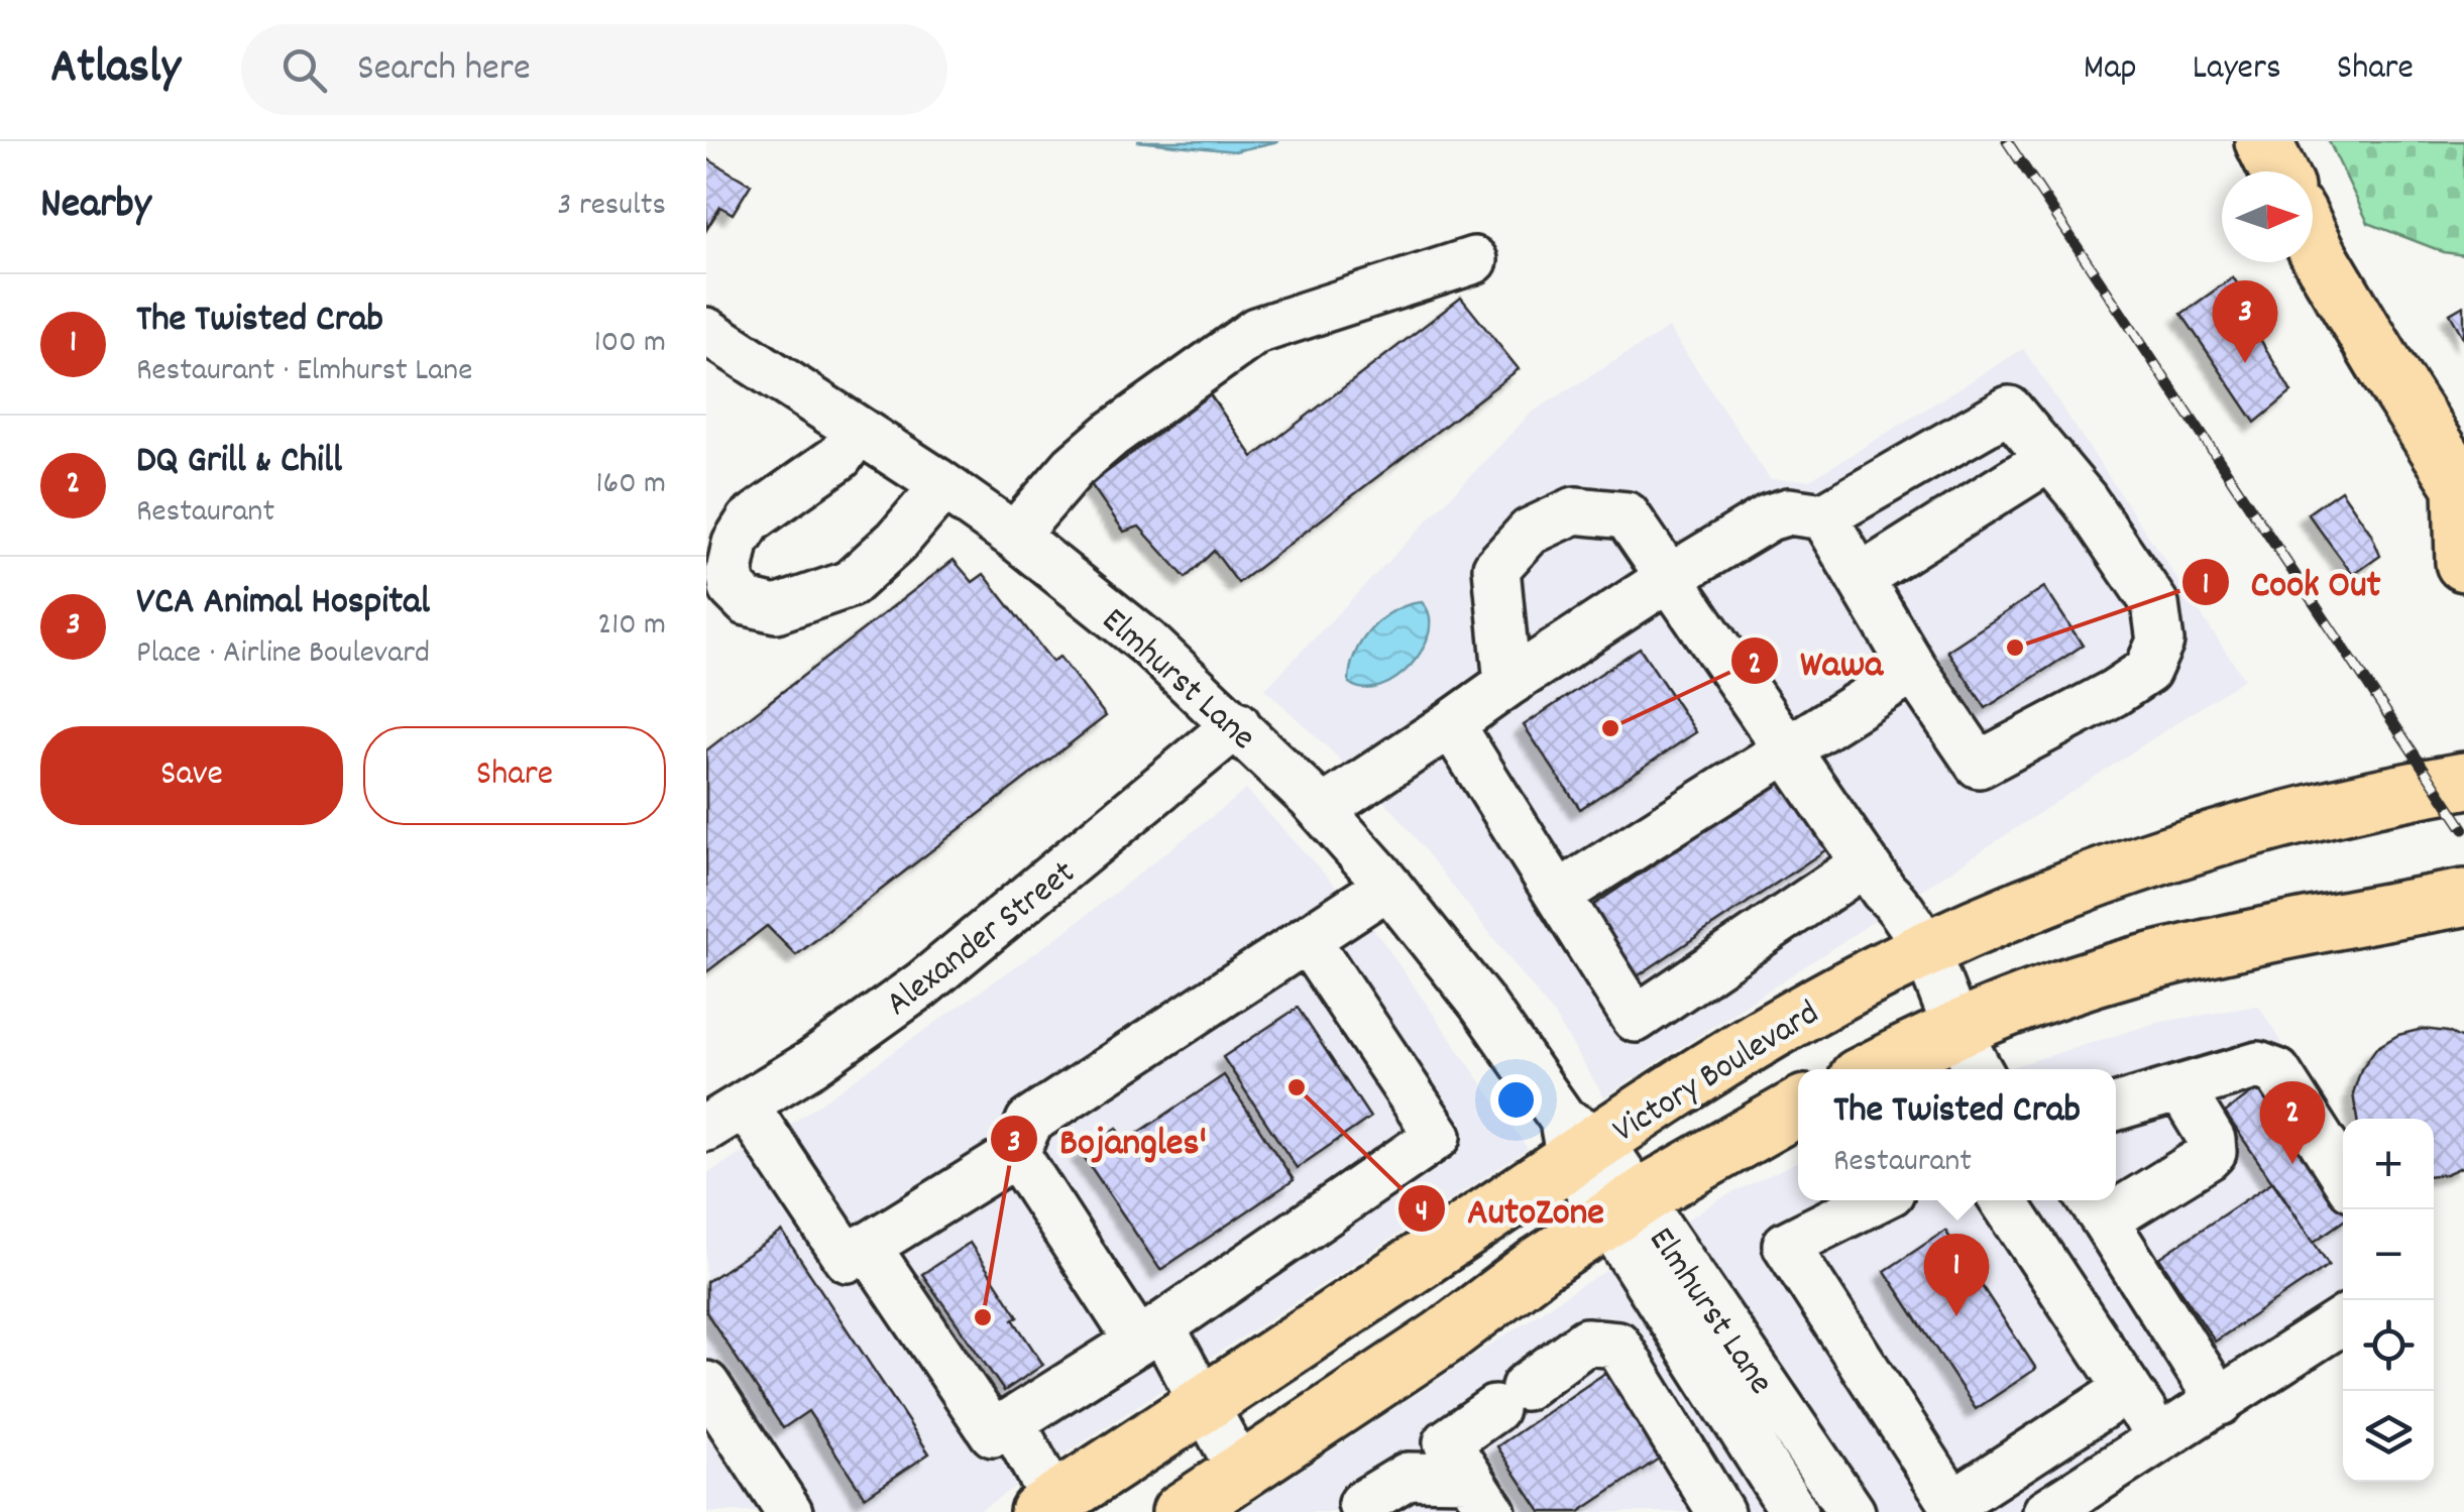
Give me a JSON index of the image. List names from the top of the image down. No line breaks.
{"streets":{"main road":["Victory Boulevard"],"street":["Elmhurst Lane","Alexander Street"]},"crossings":[["Elmhurst Lane","Alexander Street"],["Elmhurst Lane","Victory Boulevard"]],"places":["Cook Out","Wawa","AutoZone","Bojangles'"],"north":"right","page":{"header":"Atlasly","search":"Search here","nav":["Map","Layers","Share"],"heading":["Nearby","3 results"],"list":[{"mark":"1","name":"The Twisted Crab","note":"Restaurant · Elmhurst Lane","value":"100 m"},{"mark":"2","name":"DQ Grill & Chill","note":"Restaurant","value":"160 m"},{"mark":"3","name":"VCA Animal Hospital","note":"Place · Airline Boulevard","value":"210 m"}],"pins":["3","2","1"],"buttons":["Save","Share"],"popup":["The Twisted Crab","Restaurant"],"map_buttons":["+","−"]}}
